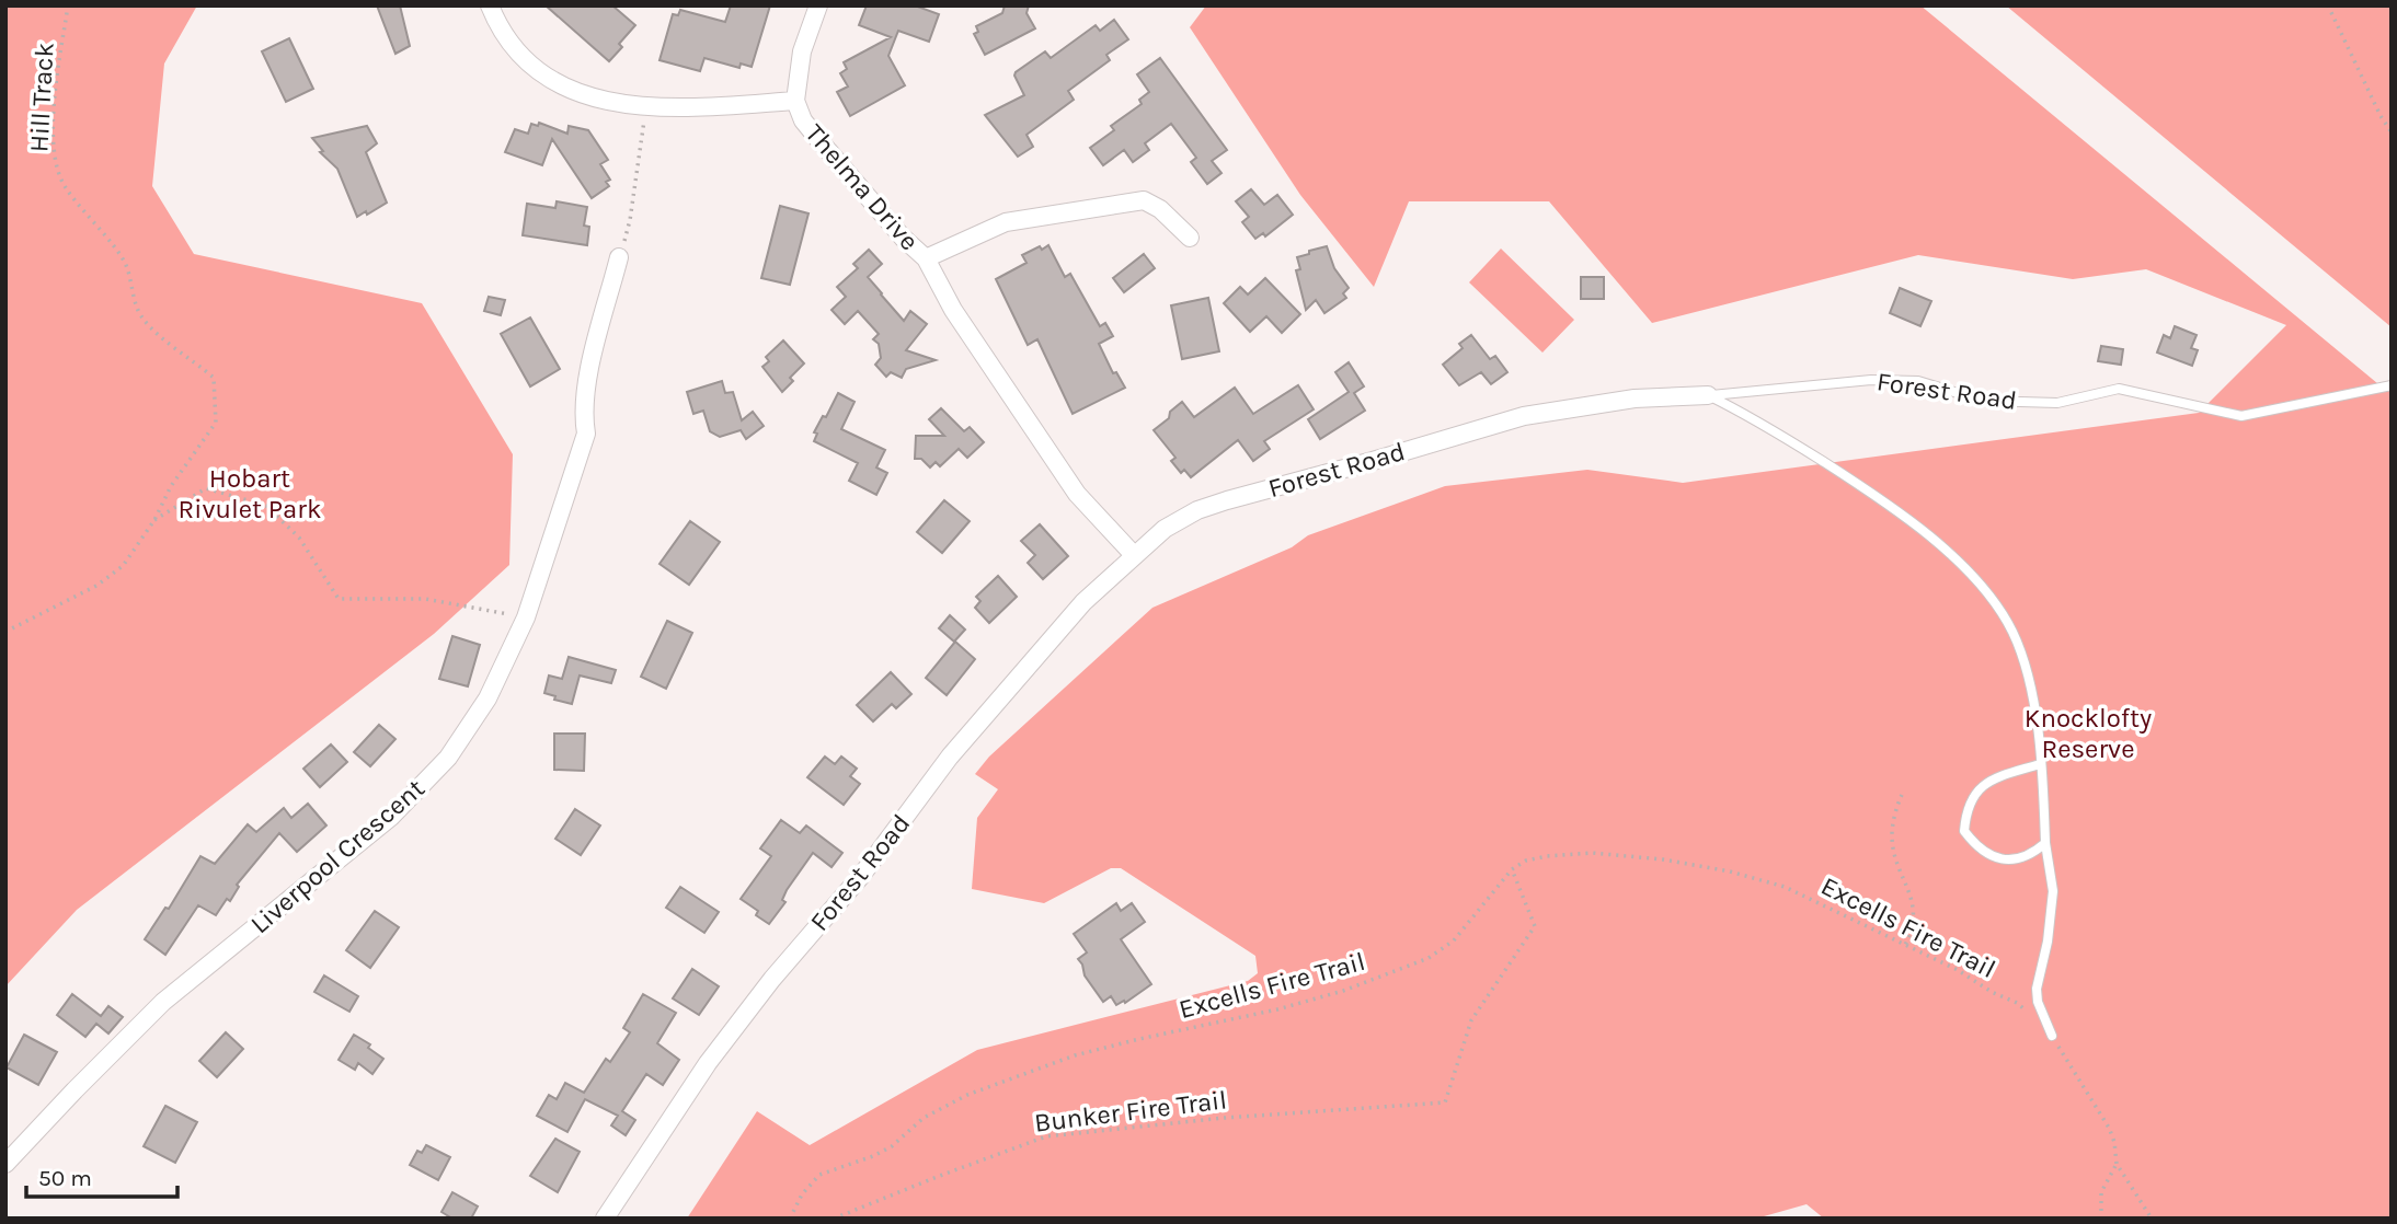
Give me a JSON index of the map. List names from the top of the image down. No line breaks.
{"streets":{"street":["Thelma Drive","Forest Road","Liverpool Crescent"],"path":["Hill Track","Excells Fire Trail","Bunker Fire Trail"]},"crossings":[["Thelma Drive","Forest Road"],["Excells Fire Trail","Bunker Fire Trail"]],"parks":["Hobart Rivulet Park","Knocklofty Reserve"],"scale_bar":"50 m"}
